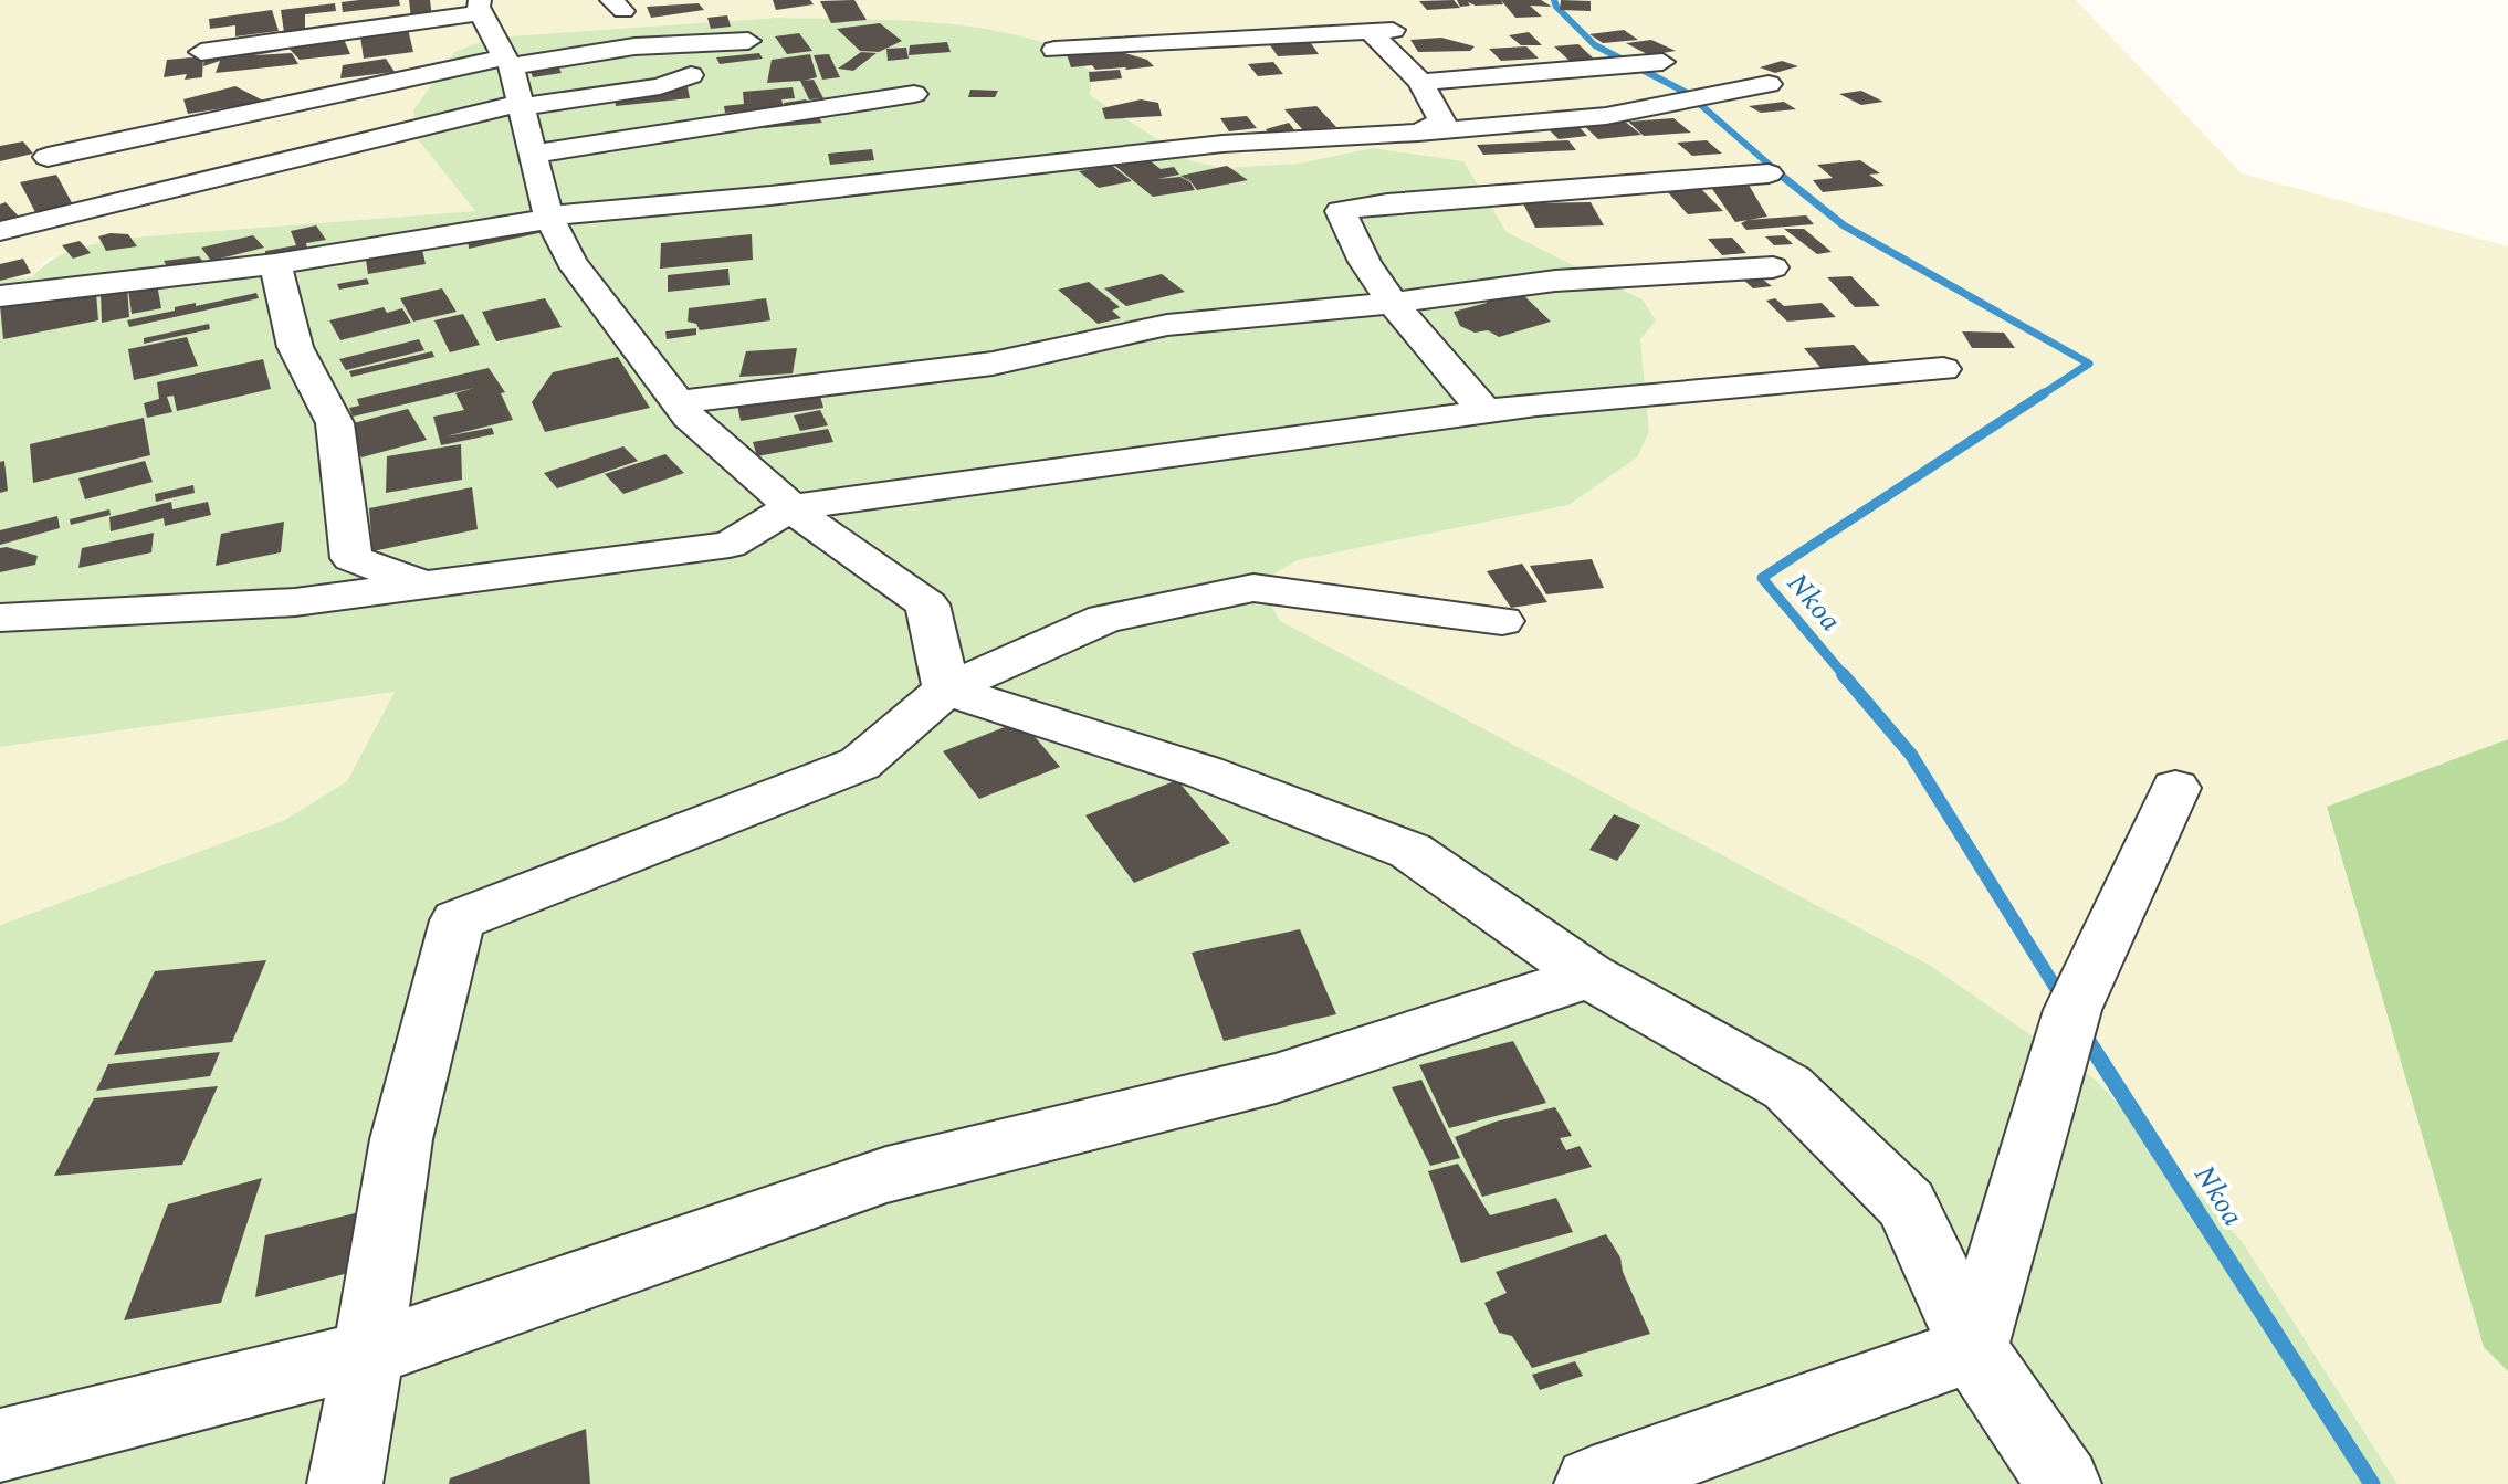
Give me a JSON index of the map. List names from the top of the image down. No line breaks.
{"water":["Nkoa"]}
